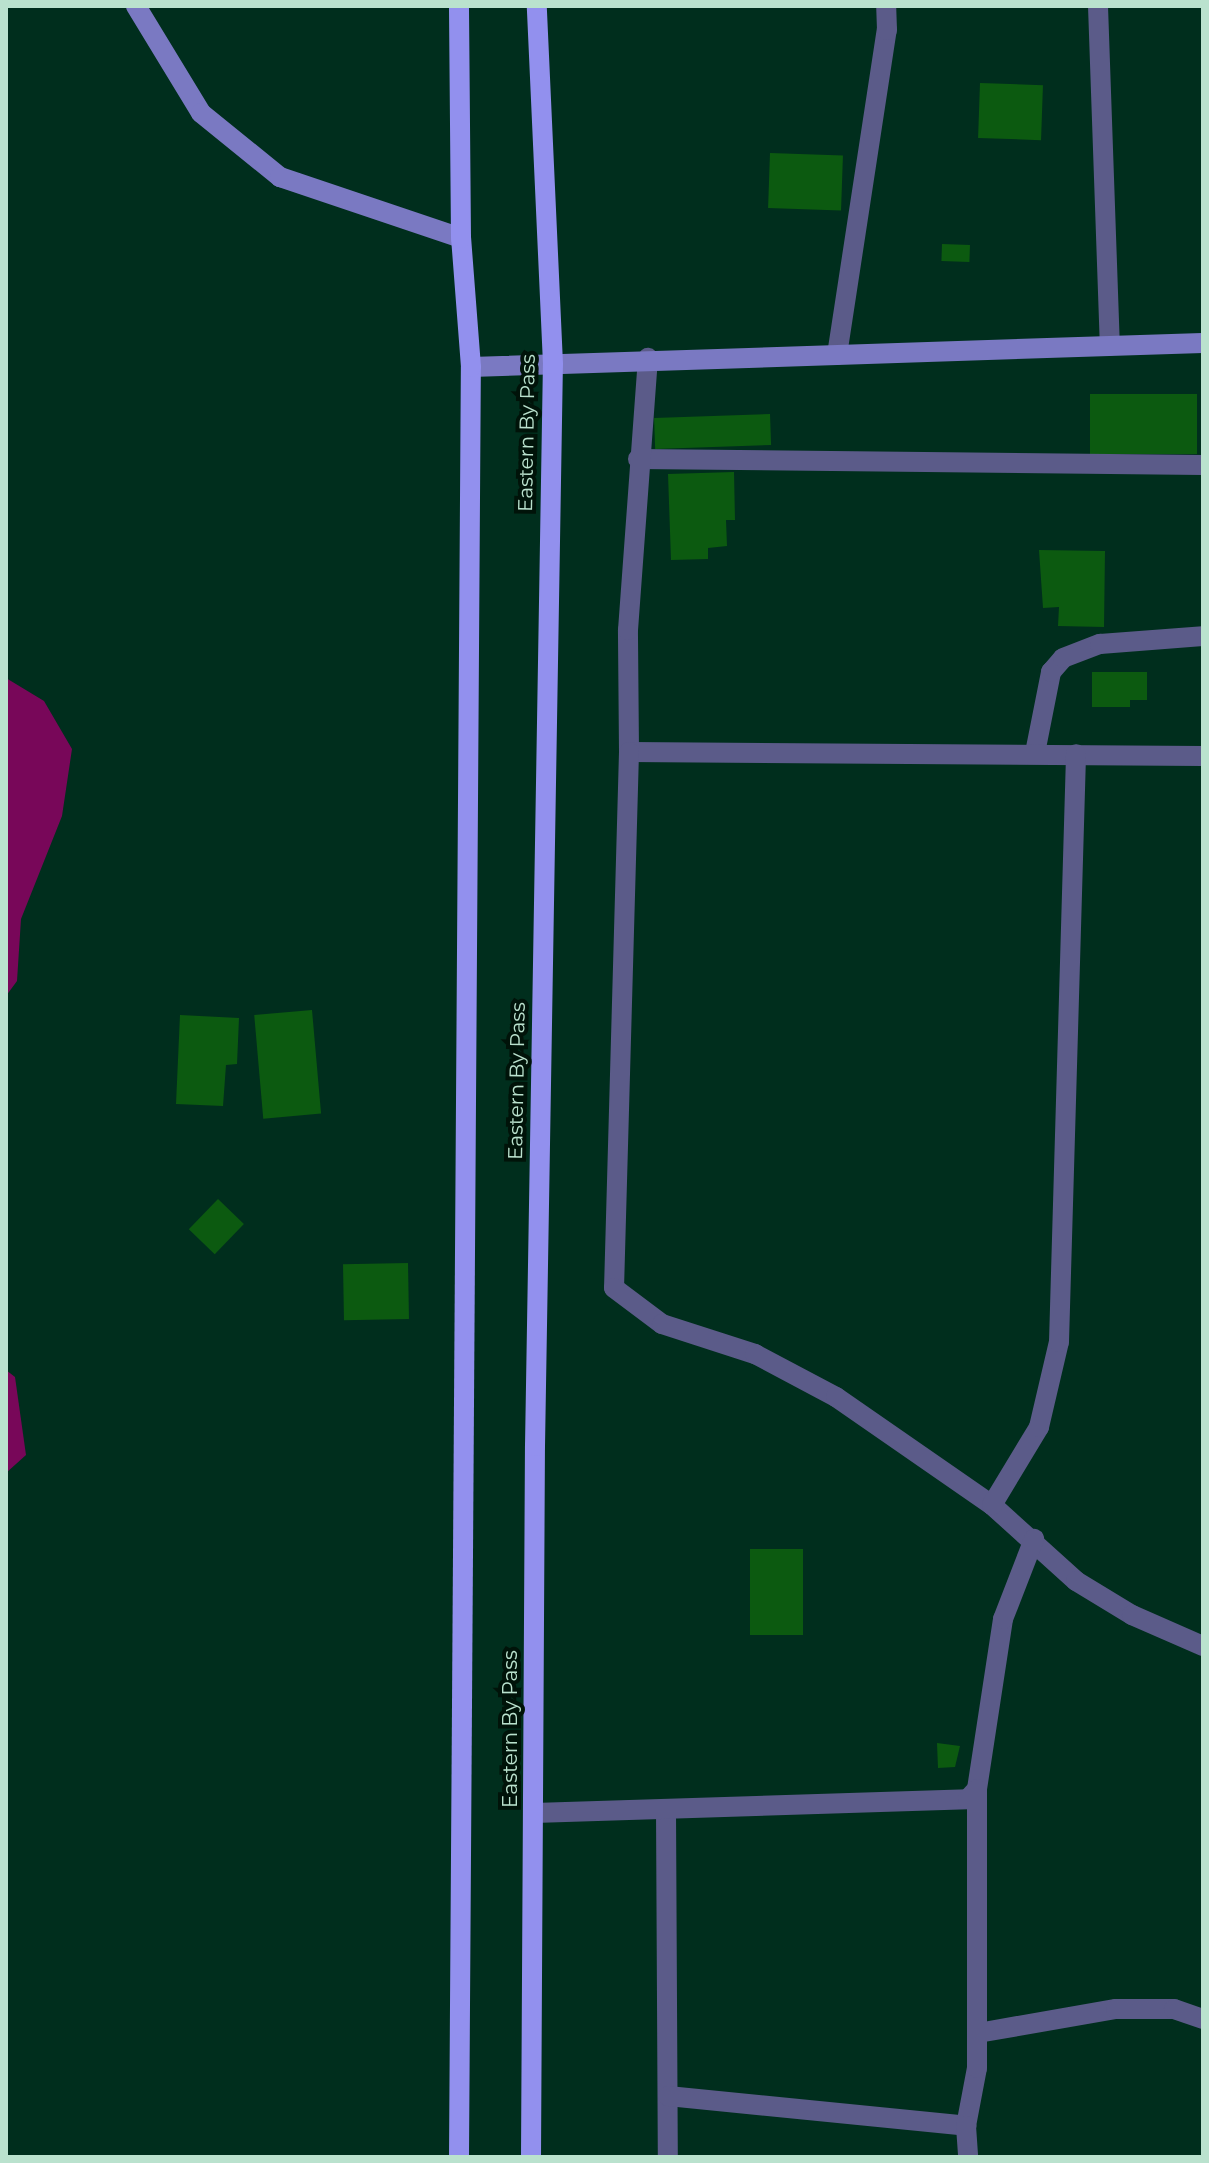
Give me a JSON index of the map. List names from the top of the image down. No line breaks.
{"streets":{"main road":["Eastern By Pass"]}}
